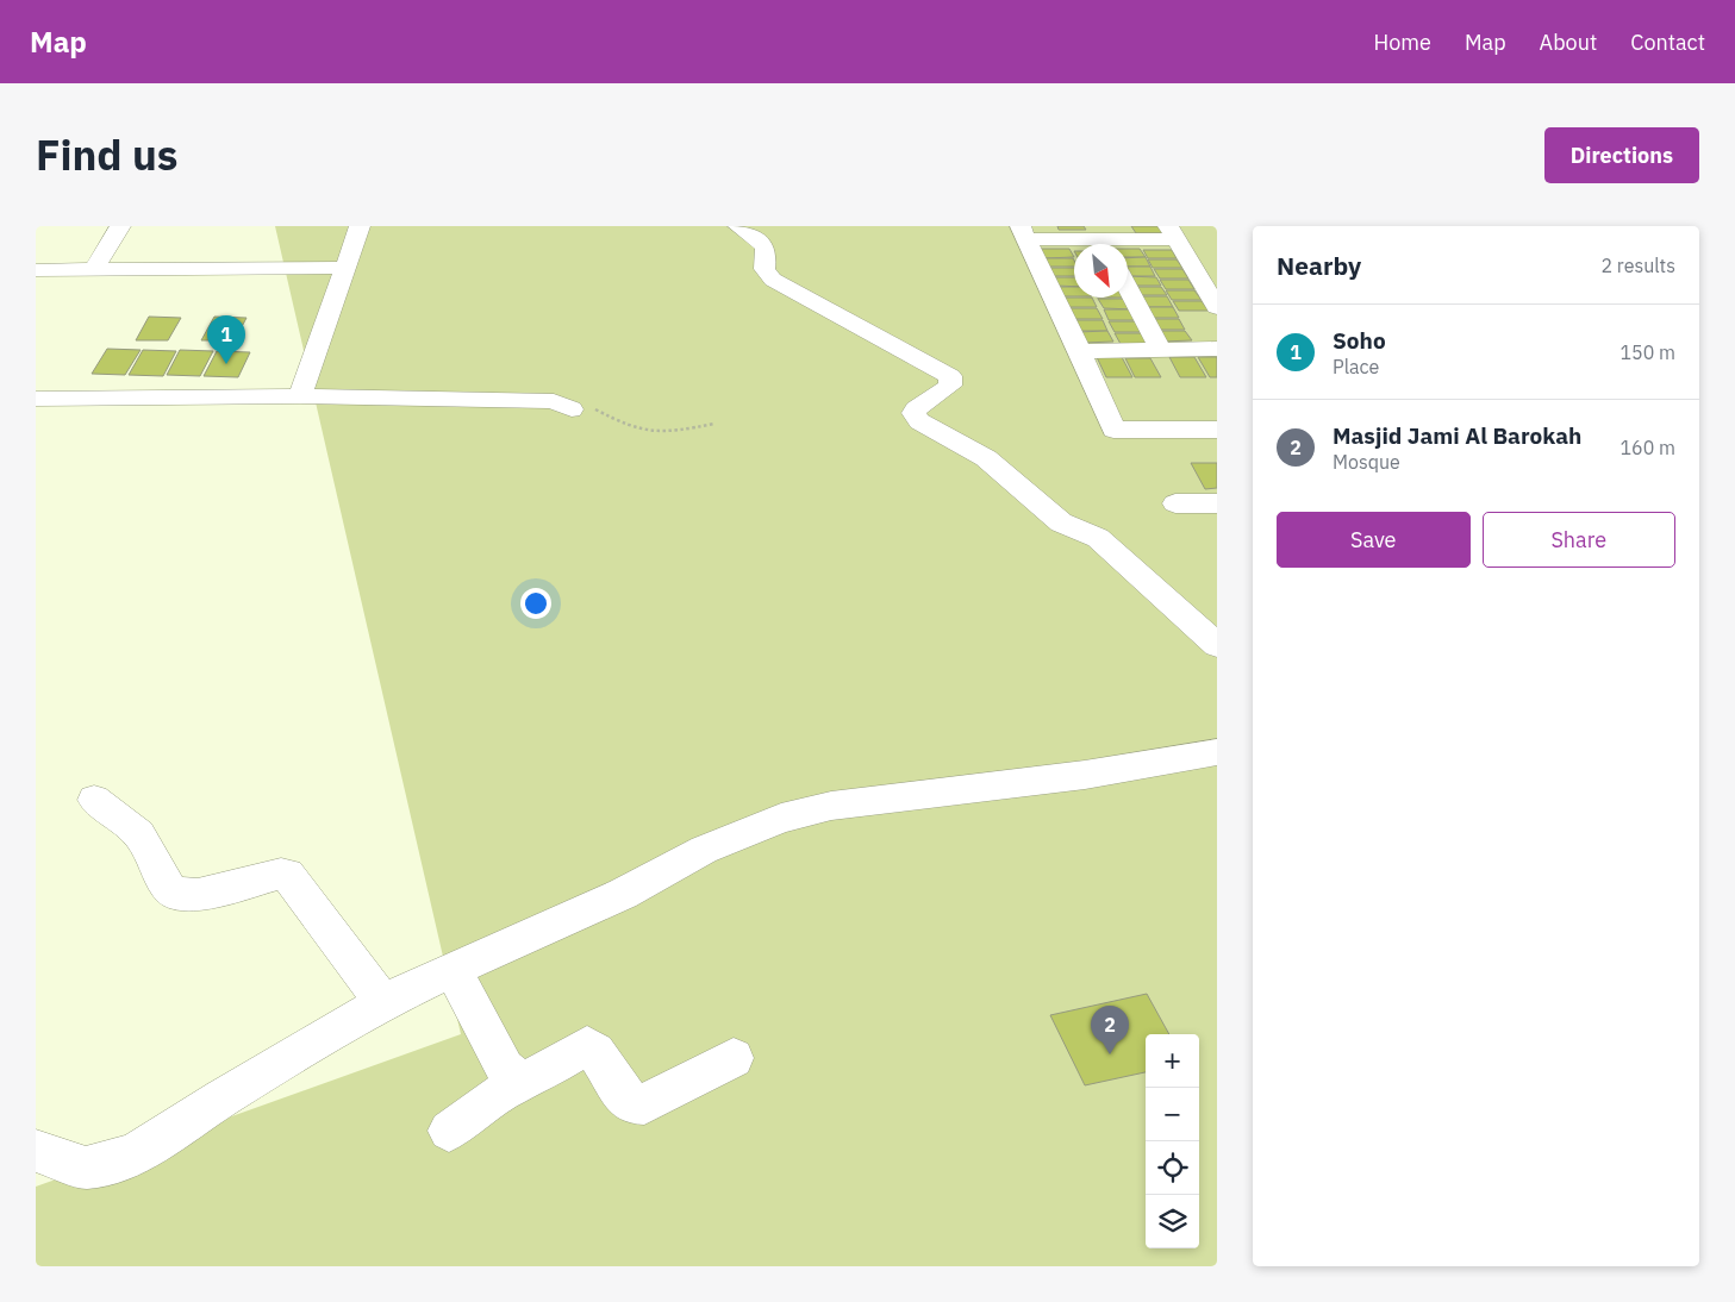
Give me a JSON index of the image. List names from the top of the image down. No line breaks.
{"north":"bottom right","page":{"header":"Map","nav":["Home","Map","About","Contact"],"title":"Find us","buttons":["Directions",["Save","Share"]],"heading":["Nearby","2 results"],"list":[{"mark":"1","name":"Soho","note":"Place","value":"150 m"},{"mark":"2","name":"Masjid Jami Al Barokah","note":"Mosque","value":"160 m"}],"pins":["1","2"],"map_buttons":["+","−"]}}
